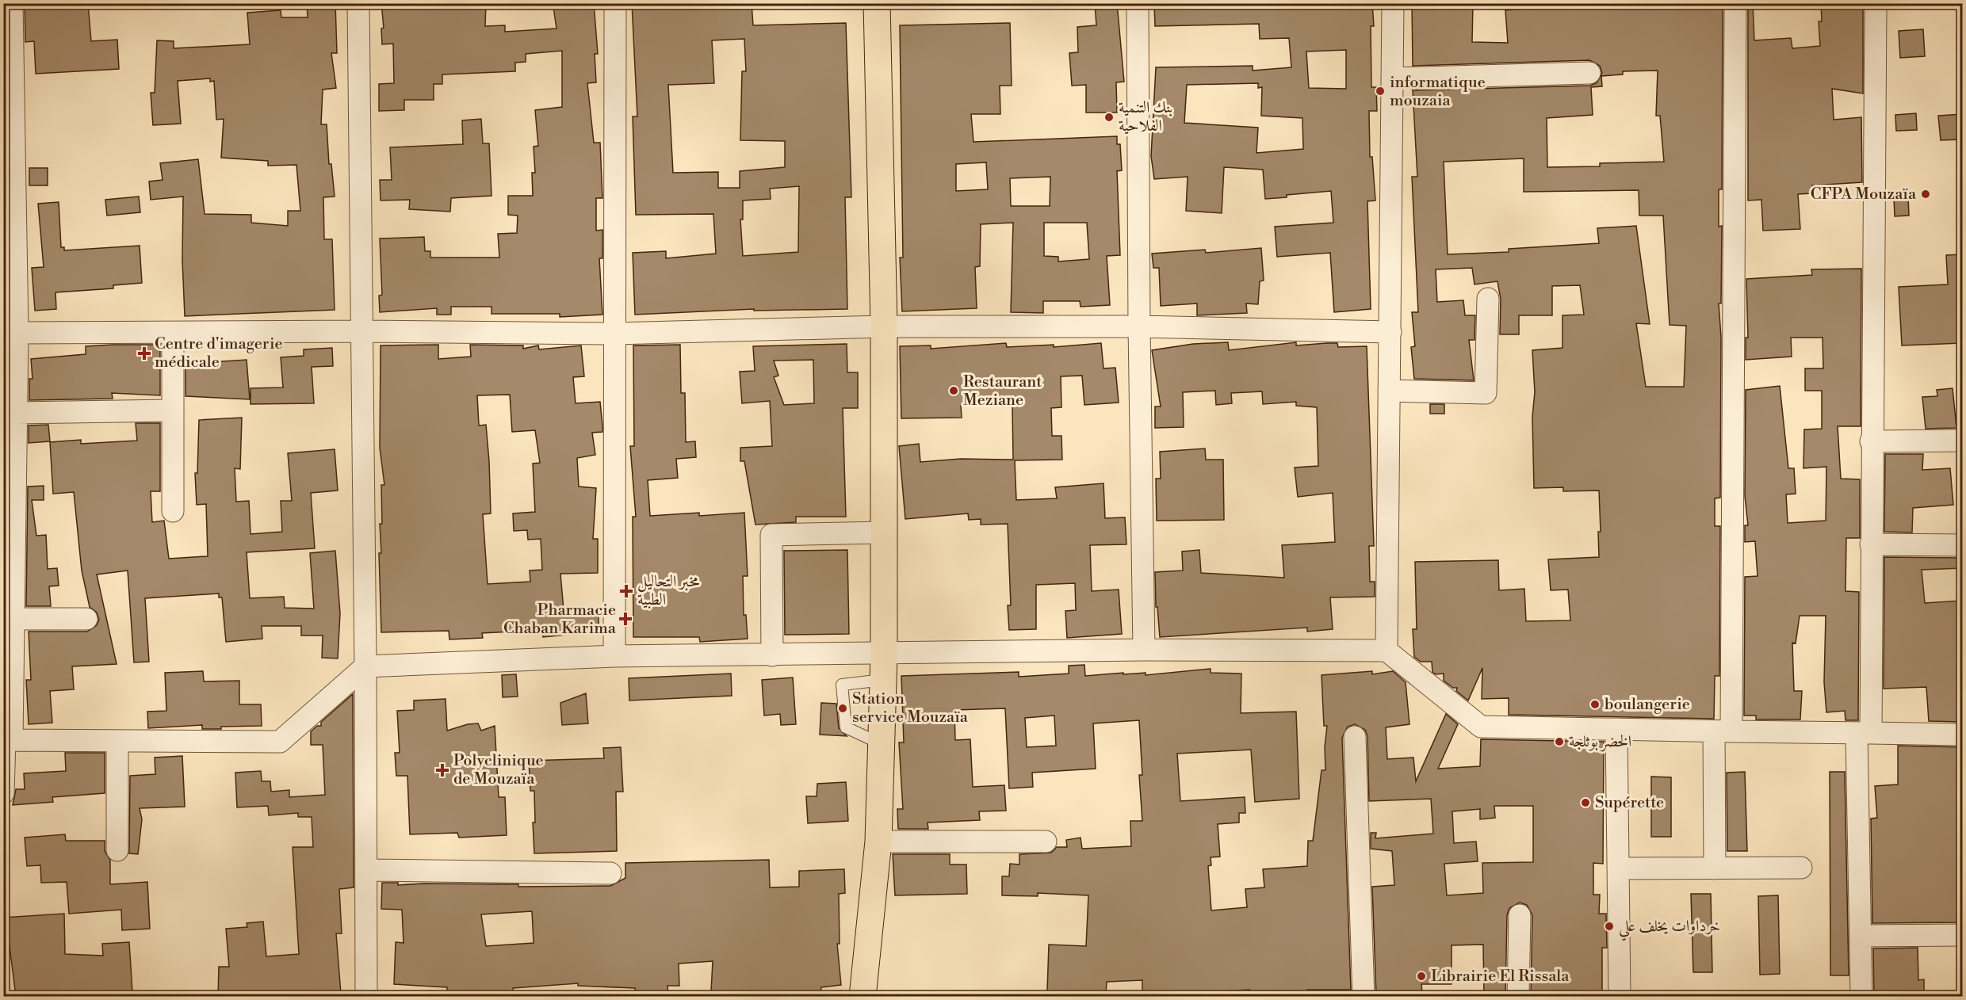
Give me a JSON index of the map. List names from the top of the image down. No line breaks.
{"places":{"other":["informatique mouzaia","بنك التنمية الفلاحية","CFPA Mouzaïa","Restaurant Meziane","boulangerie","Station service Mouzaïa","الخضر بوثلجة","Supérette","خرداوات يخلف علي","Librairie El Rissala"],"health":["Centre d'imagerie médicale","مخبر التحاليل الطبية","Pharmacie Chaban Karima","Polyclinique de Mouzaïa"]}}
